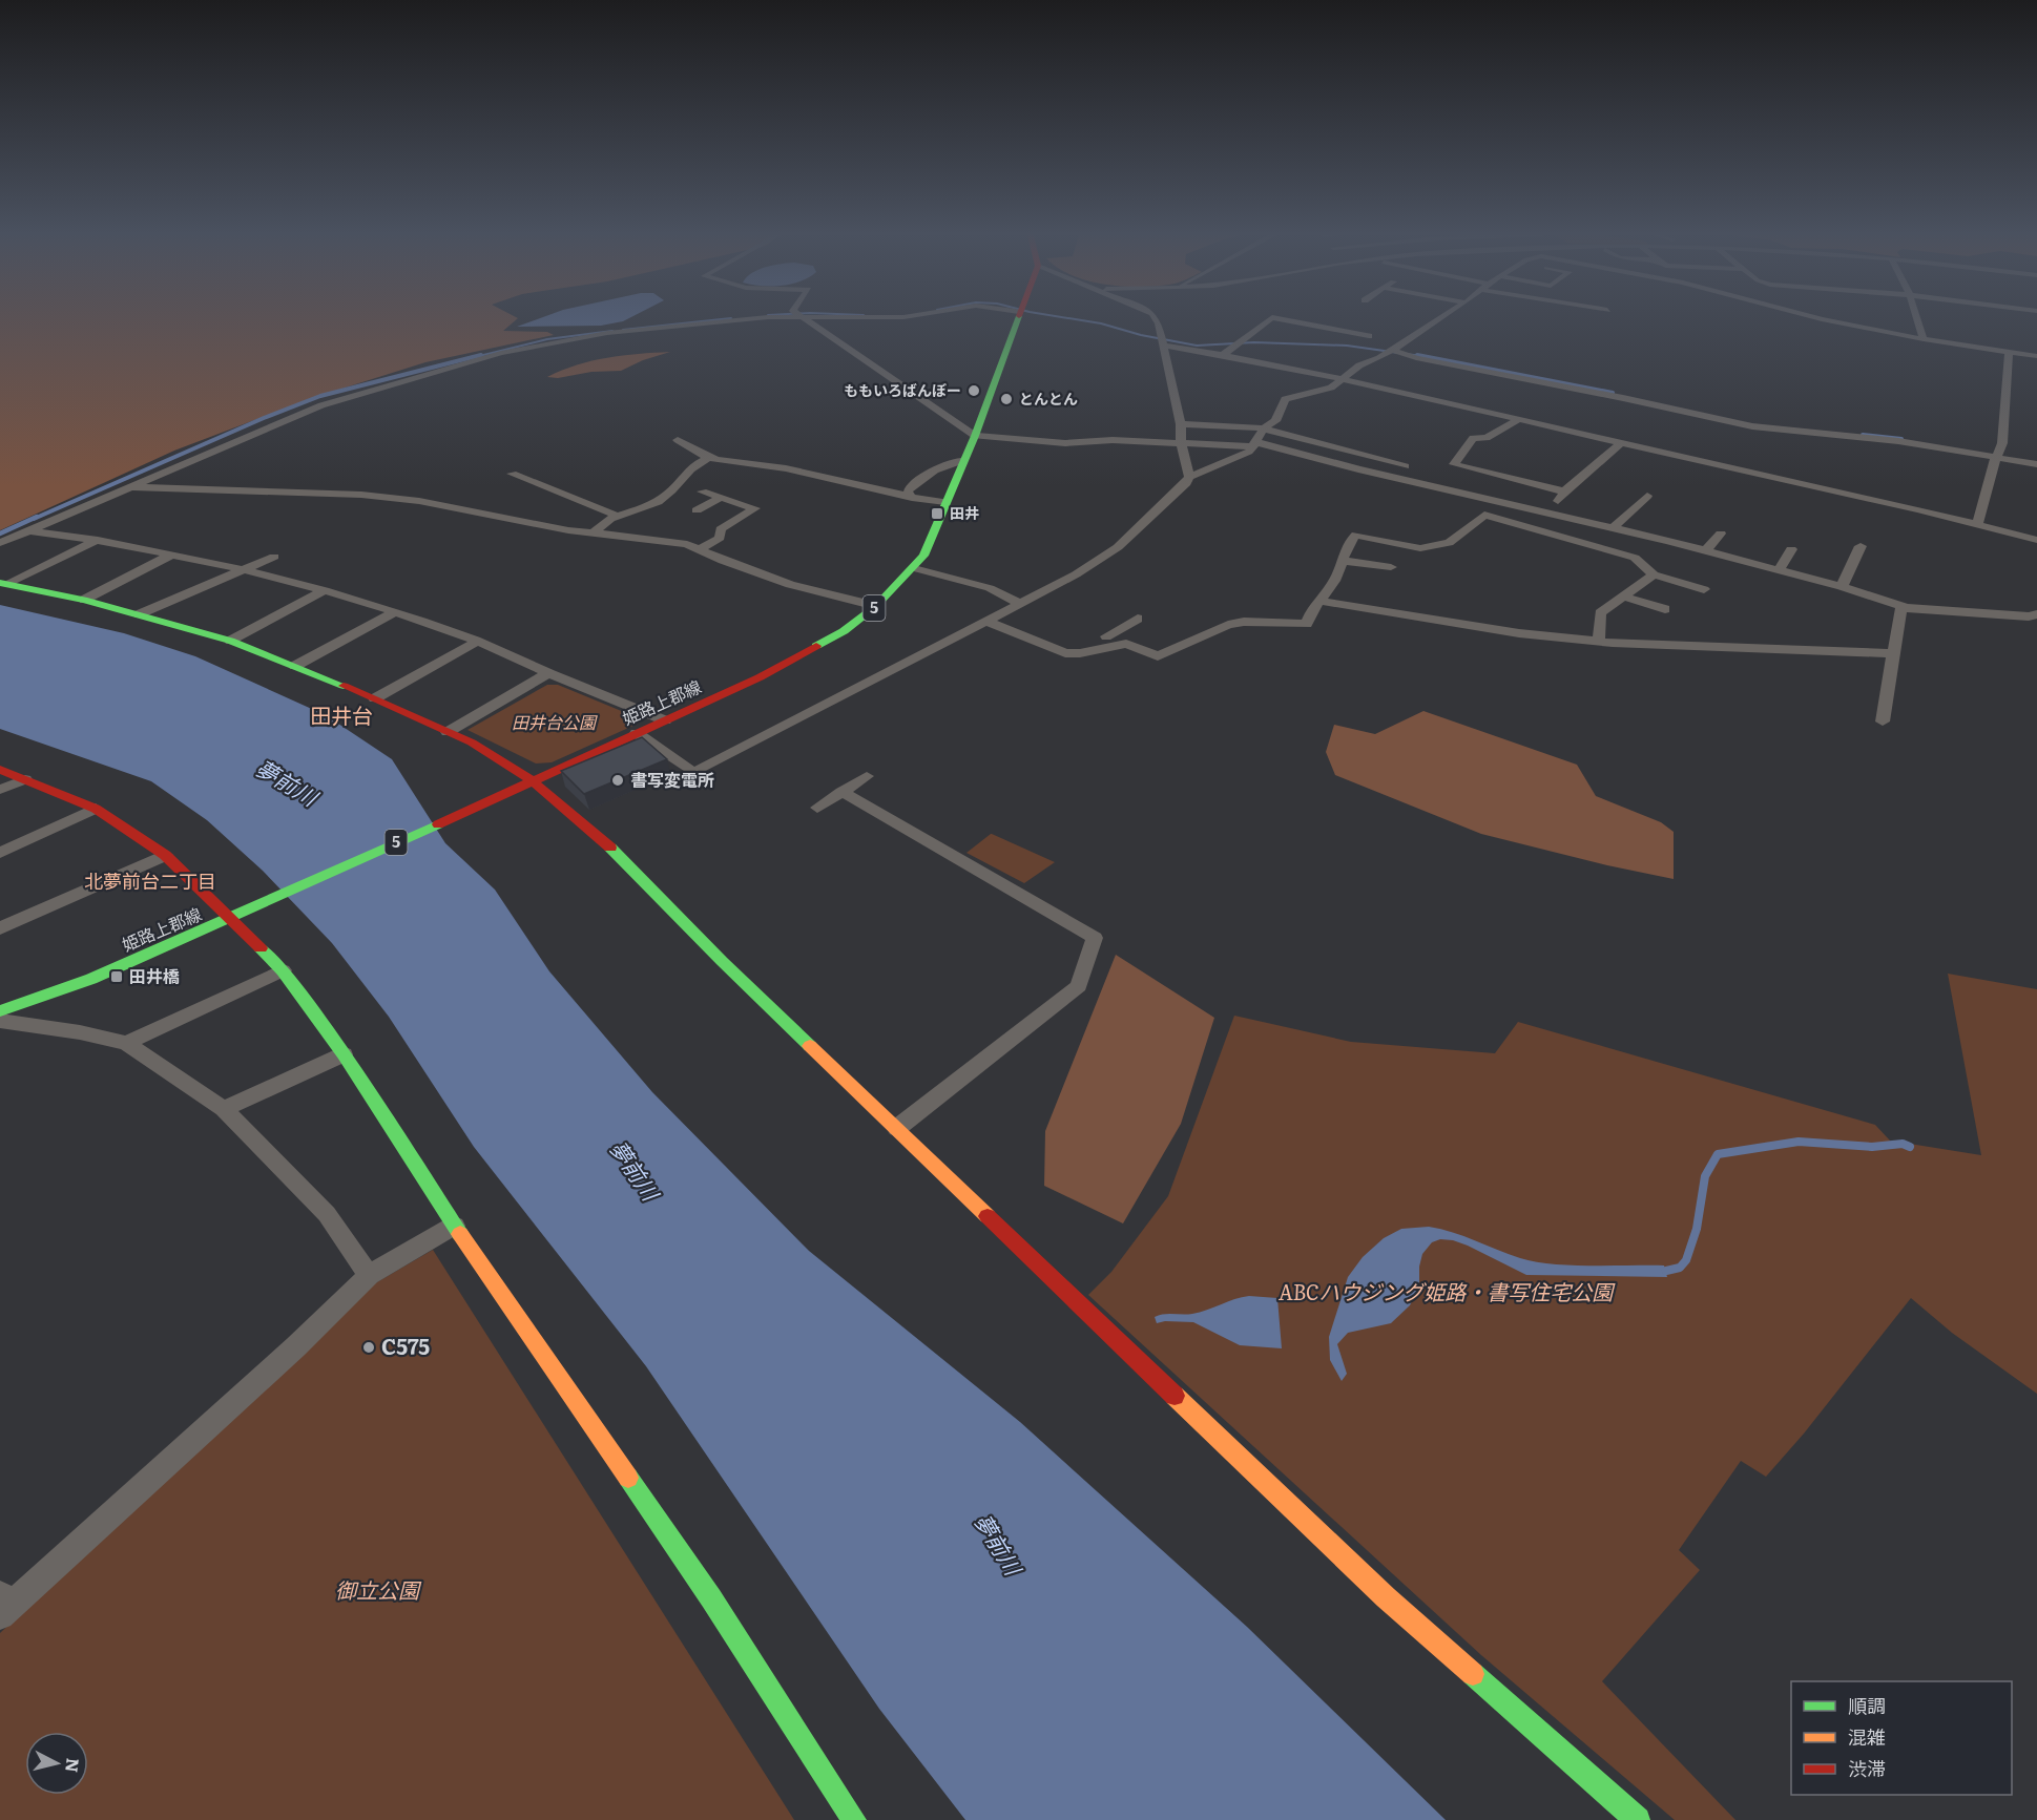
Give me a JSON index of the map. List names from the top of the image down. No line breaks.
{"streets":{"street":["5","姫路上郡線"]},"districts":["田井台","北夢前台二丁目"],"water":["夢前川"],"parks":["田井台公園","ABCハウジング姫路・書写住宅公園","御立公園"],"places":{"other":["ももいろばんぼー","とんとん","書写変電所","C575"],"transit":["田井","田井橋"]},"legend":["順調","混雑","渋滞"],"north":"right"}
